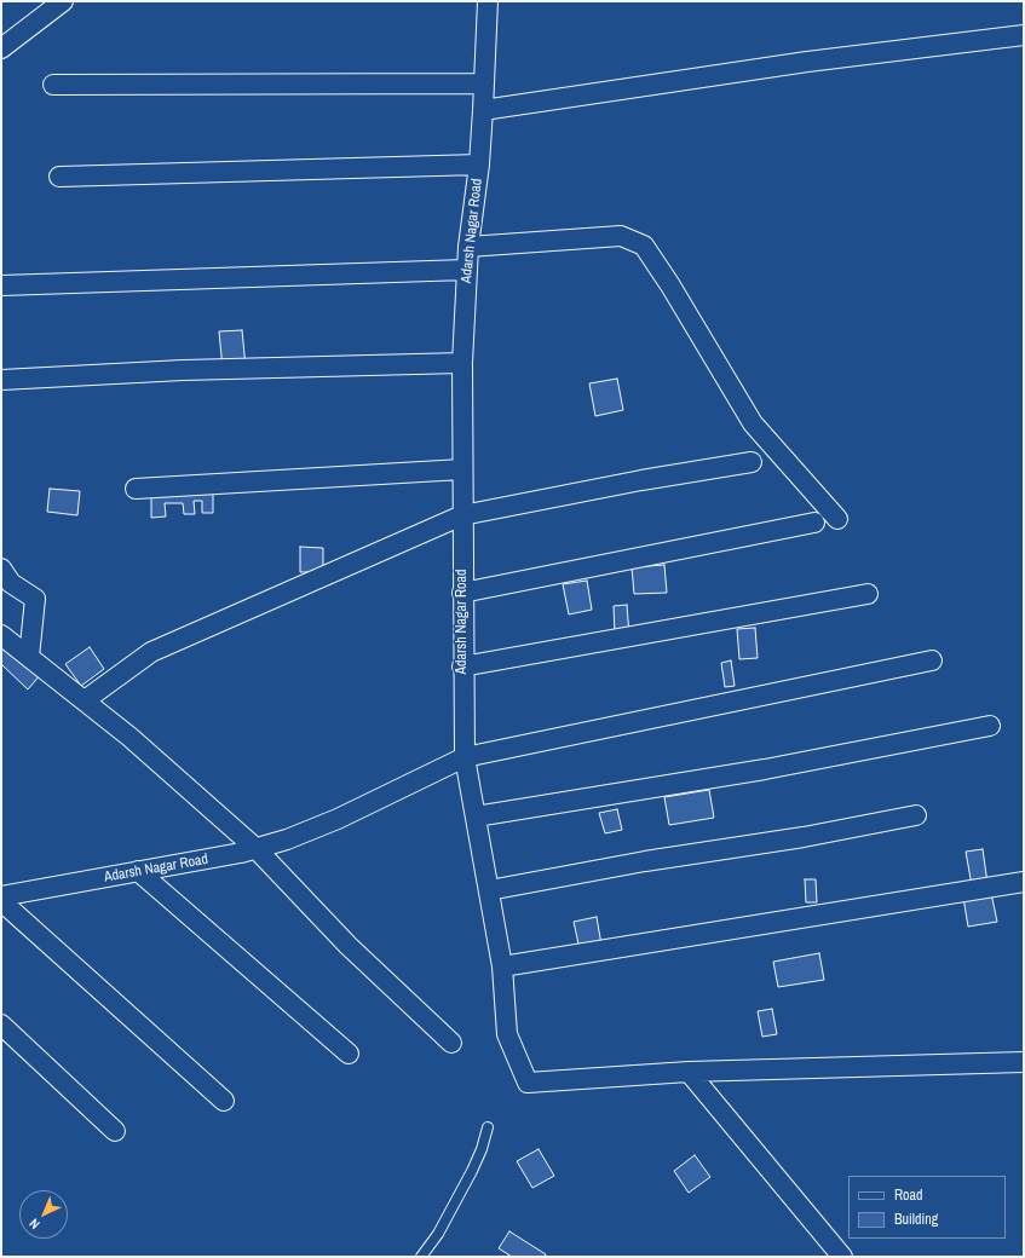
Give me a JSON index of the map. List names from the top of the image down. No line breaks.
{"streets":{"street":["Adarsh Nagar Road"]},"legend":["Road","Building"],"north":"bottom left"}
